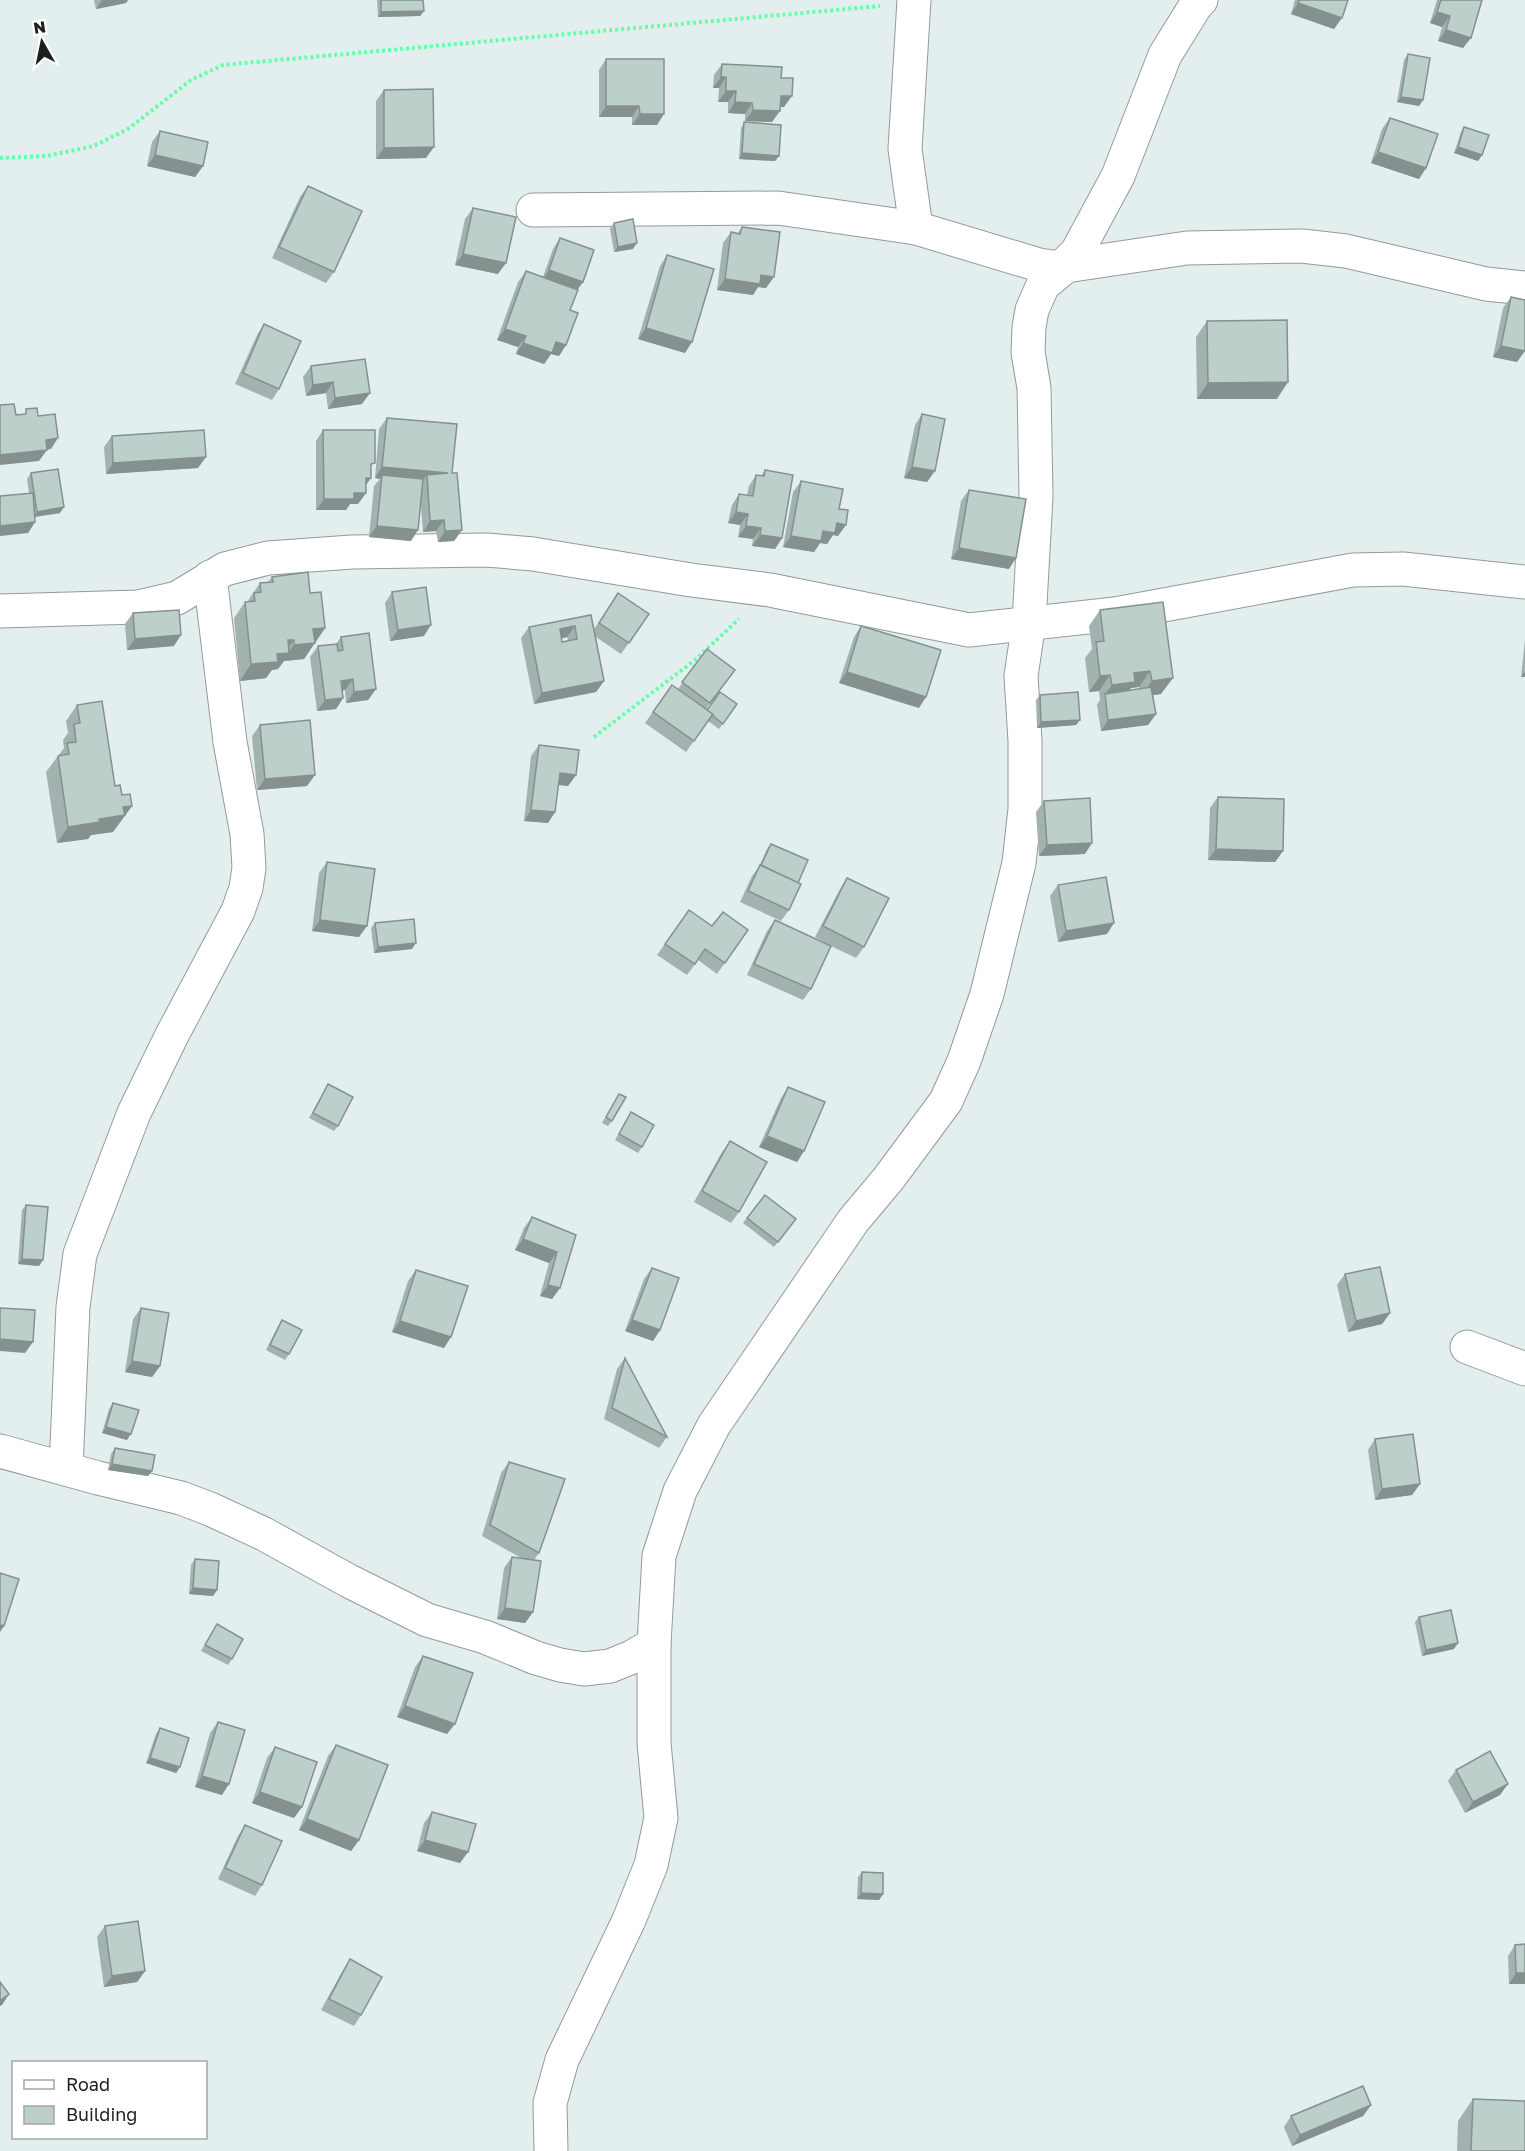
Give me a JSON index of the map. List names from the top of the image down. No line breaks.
{"legend":["Road","Building"],"north":"top"}
